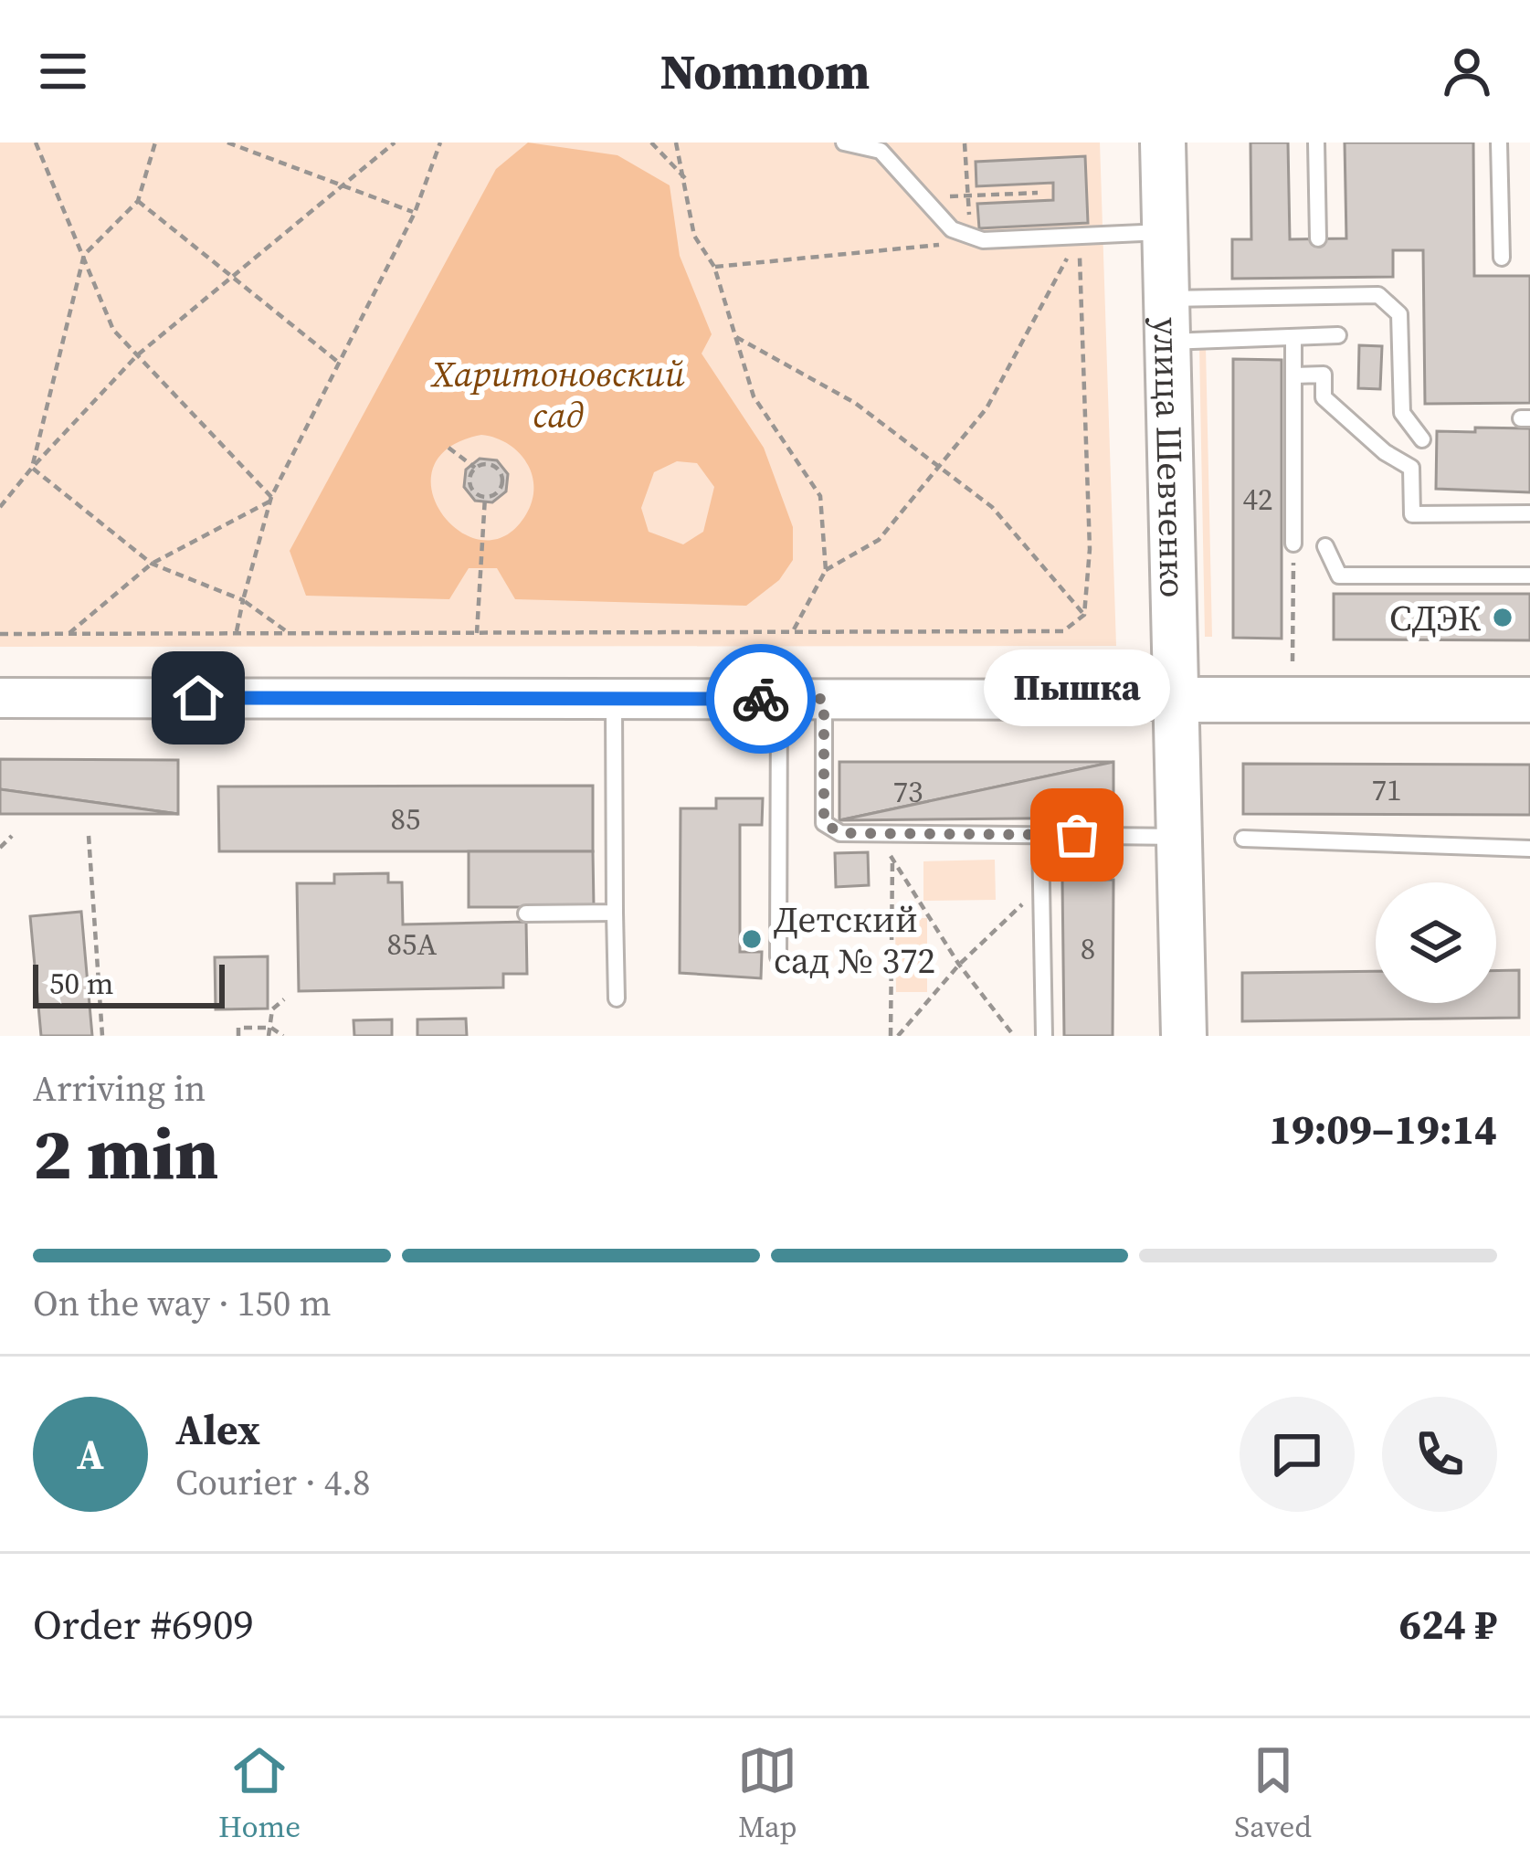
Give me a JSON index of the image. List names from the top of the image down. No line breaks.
{"streets":{"main road":["улица Шевченко"]},"parks":["Харитоновский сад"],"places":["СДЭК","Пышка","Детский сад № 372"],"house_numbers":["42","71","73","85","85А","8"],"scale_bar":"50 m","page":{"header":"Nomnom","bubble":"Пышка","scale":"50 m","heading":["2 min","Arriving in","19:09–19:14"],"panel":["Alex","Courier · 4.8","Order #6909","624 ₽"],"bar":"On the way · 150 m","round":"A","tabs":["Home","Map","Saved"]}}
